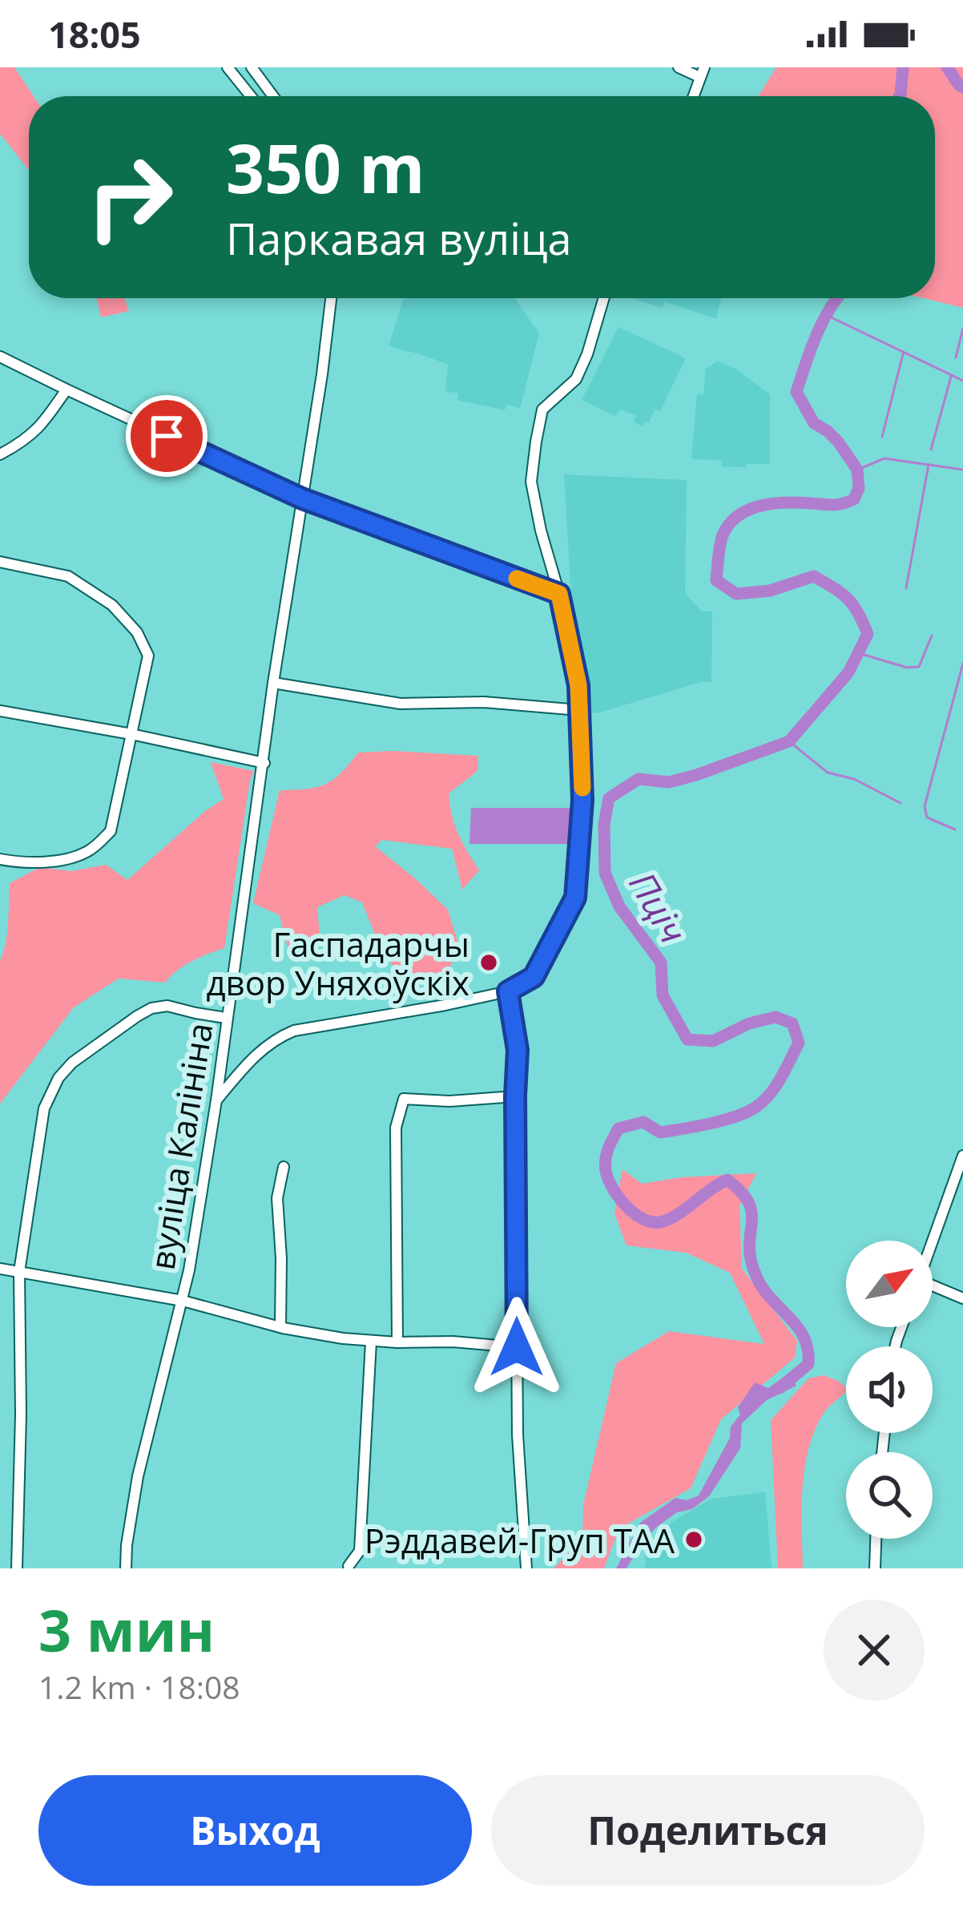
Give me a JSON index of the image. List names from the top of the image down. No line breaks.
{"streets":{"street":["вуліца Калініна"]},"water":["Пціч"],"places":["Гаспадарчы двор Уняхоўскіх","Рэддавей-Груп ТАА"],"north":"top right","page":{"status":"18:05","turn":["350 m","Паркавая вуліца"],"heading":["3 мин","1.2 km · 18:08"],"buttons":["Выход","Поделиться"]}}
